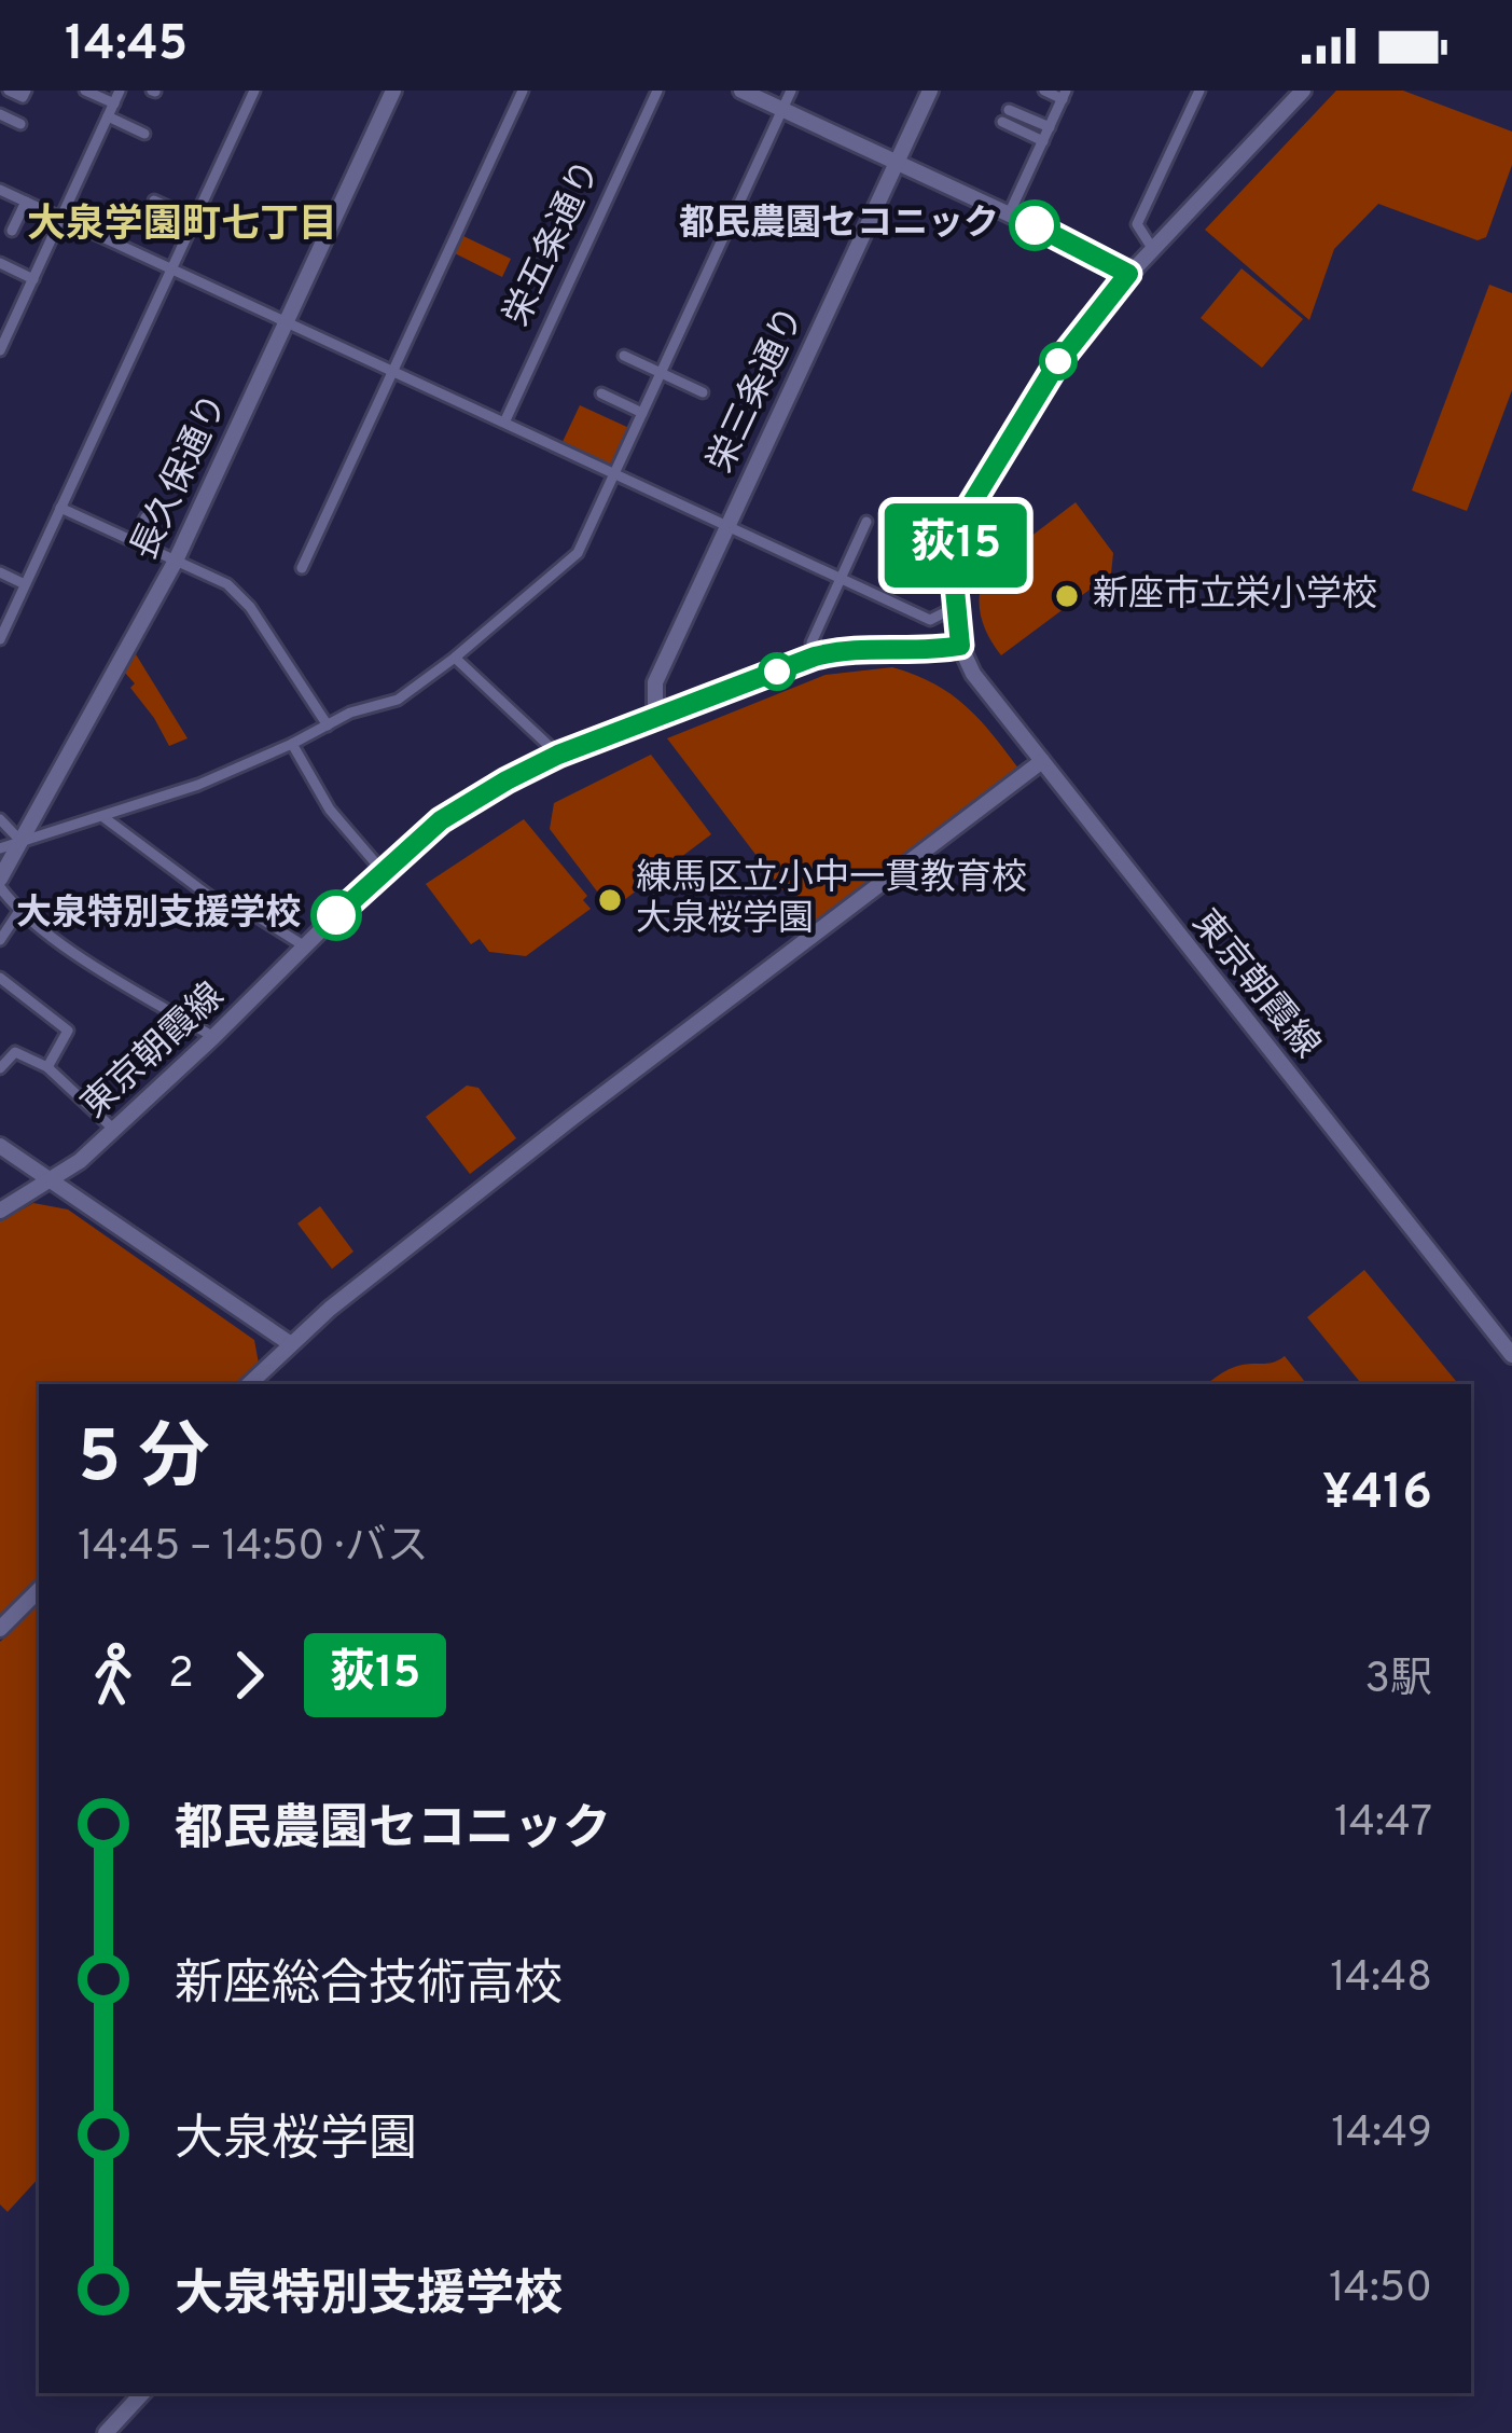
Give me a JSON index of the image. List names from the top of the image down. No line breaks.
{"streets":{"street":["栄五条通り","栄三条通り","長久保通り","東京朝霞線"]},"crossings":[["栄三条通り","東京朝霞線"]],"districts":["大泉学園町七丁目"],"places":["都民農園セコニック","新座市立栄小学校","練馬区立小中一貫教育校 大泉桜学園","大泉特別支援学校"],"lines":["bus line 荻15"],"page":{"status":"14:45","on_map":"荻15","heading":["5 分","14:45 – 14:50 · バス","¥416"],"legs":["2","荻15","3駅"],"list":[{"name":"都民農園セコニック","value":"14:47"},{"name":"新座総合技術高校","value":"14:48"},{"name":"大泉桜学園","value":"14:49"},{"name":"大泉特別支援学校","value":"14:50"}]}}
